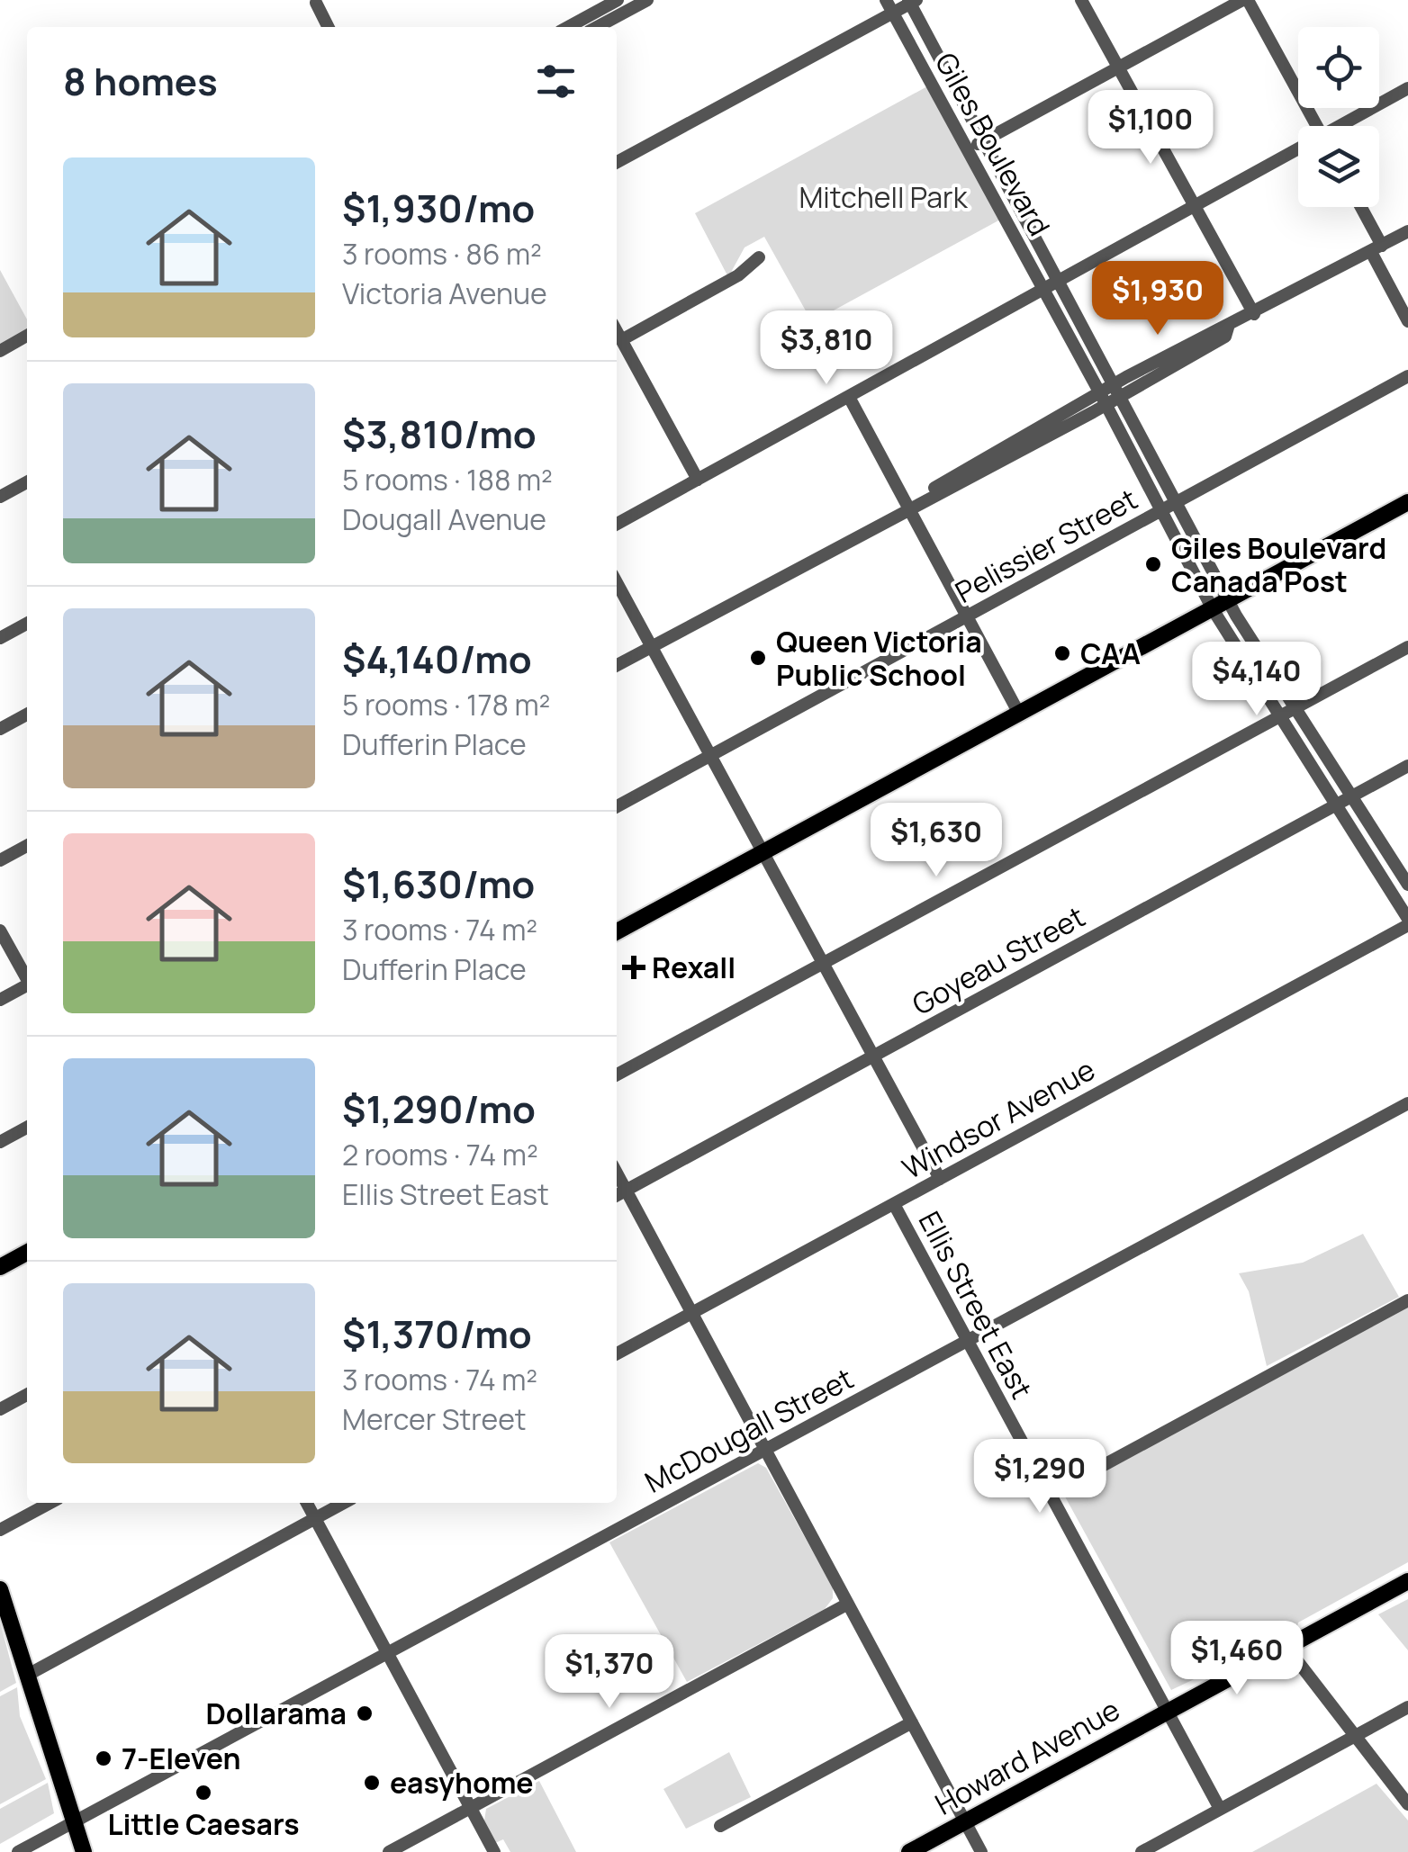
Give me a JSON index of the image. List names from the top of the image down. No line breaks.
{"streets":{"main road":["Howard Avenue"],"street":["Giles Boulevard","Pelissier Street","Goyeau Street","Windsor Avenue","Ellis Street East","McDougall Street"]},"crossings":[["Giles Boulevard","Pelissier Street"],["Giles Boulevard","Goyeau Street"],["Giles Boulevard","Windsor Avenue"],["Windsor Avenue","Ellis Street East"],["Ellis Street East","McDougall Street"],["Ellis Street East","Howard Avenue"]],"parks":["Mitchell Park"],"places":{"other":["Giles Boulevard Canada Post","CAA","Queen Victoria Public School","Dollarama","7-Eleven","easyhome","Little Caesars"],"health":["Rexall"]},"page":{"heading":"8 homes","price":["$1,100","$1,930","$3,810","$4,140","$1,630","$1,290","$1,460","$1,370"],"list":[{"name":"$1,930/mo","note":"3 rooms · 86 m² · Victoria Avenue"},{"name":"$3,810/mo","note":"5 rooms · 188 m² · Dougall Avenue"},{"name":"$4,140/mo","note":"5 rooms · 178 m² · Dufferin Place"},{"name":"$1,630/mo","note":"3 rooms · 74 m² · Dufferin Place"},{"name":"$1,290/mo","note":"2 rooms · 74 m² · Ellis Street East"},{"name":"$1,370/mo","note":"3 rooms · 74 m² · Mercer Street"}]}}
